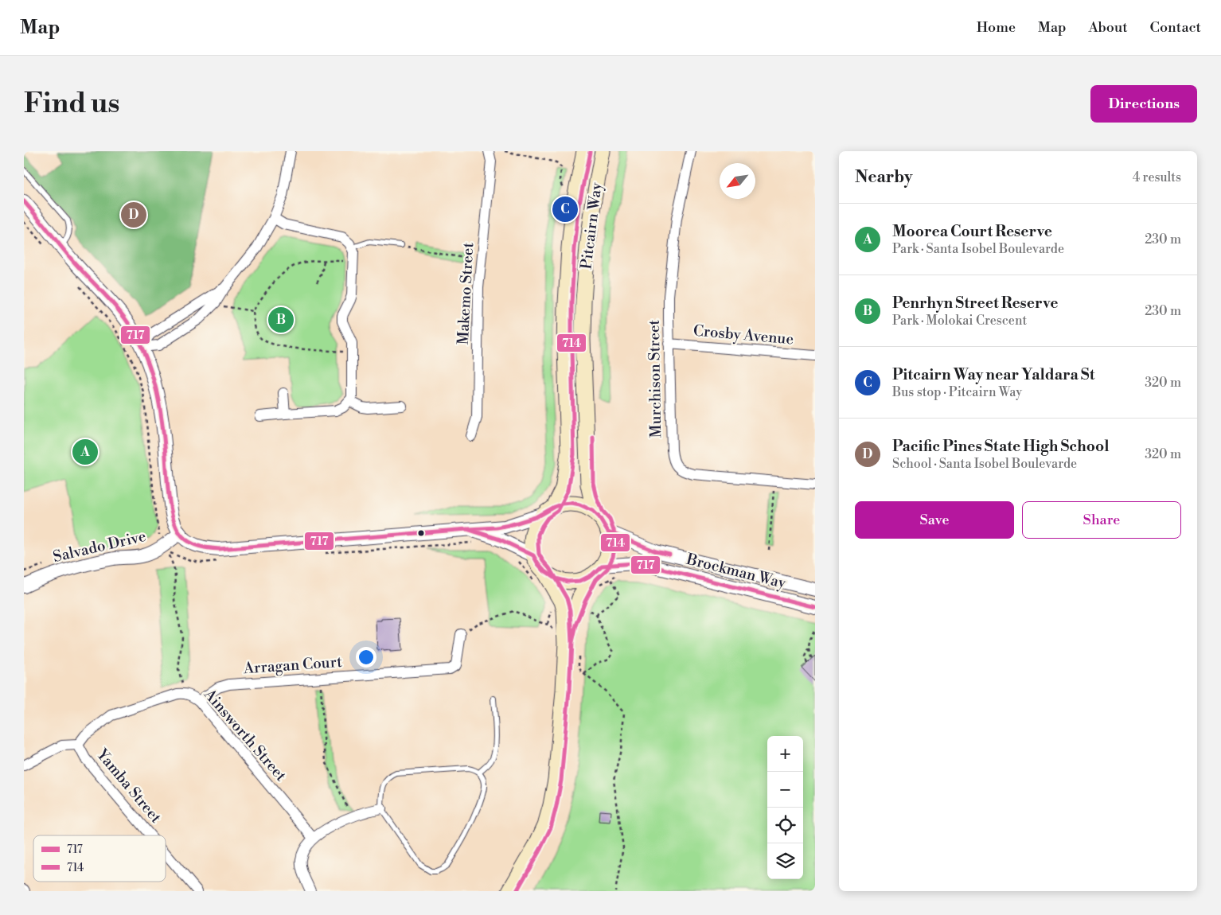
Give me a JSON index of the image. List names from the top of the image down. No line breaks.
{"streets":{"main road":["Pitcairn Way"],"street":["Makemo Street","Crosby Avenue","Murchison Street","Salvado Drive","Brockman Way","Arragan Court","Ainsworth Street","Yamba Street"]},"crossings":[["Pitcairn Way","Brockman Way"],["Crosby Avenue","Murchison Street"],["Arragan Court","Ainsworth Street"],["Ainsworth Street","Yamba Street"]],"lines":["transit line 714","transit line 717"],"legend":["717","714"],"north":"bottom left","page":{"header":"Map","nav":["Home","Map","About","Contact"],"buttons":["Directions",["Save","Share"]],"title":"Find us","heading":["Nearby","4 results"],"pins":["C","D","B","A"],"list":[{"mark":"A","name":"Moorea Court Reserve","note":"Park · Santa Isobel Boulevarde","value":"230 m"},{"mark":"B","name":"Penrhyn Street Reserve","note":"Park · Molokai Crescent","value":"230 m"},{"mark":"C","name":"Pitcairn Way near Yaldara St","note":"Bus stop · Pitcairn Way","value":"320 m"},{"mark":"D","name":"Pacific Pines State High School","note":"School · Santa Isobel Boulevarde","value":"320 m"}],"map_buttons":["+","−"]}}
